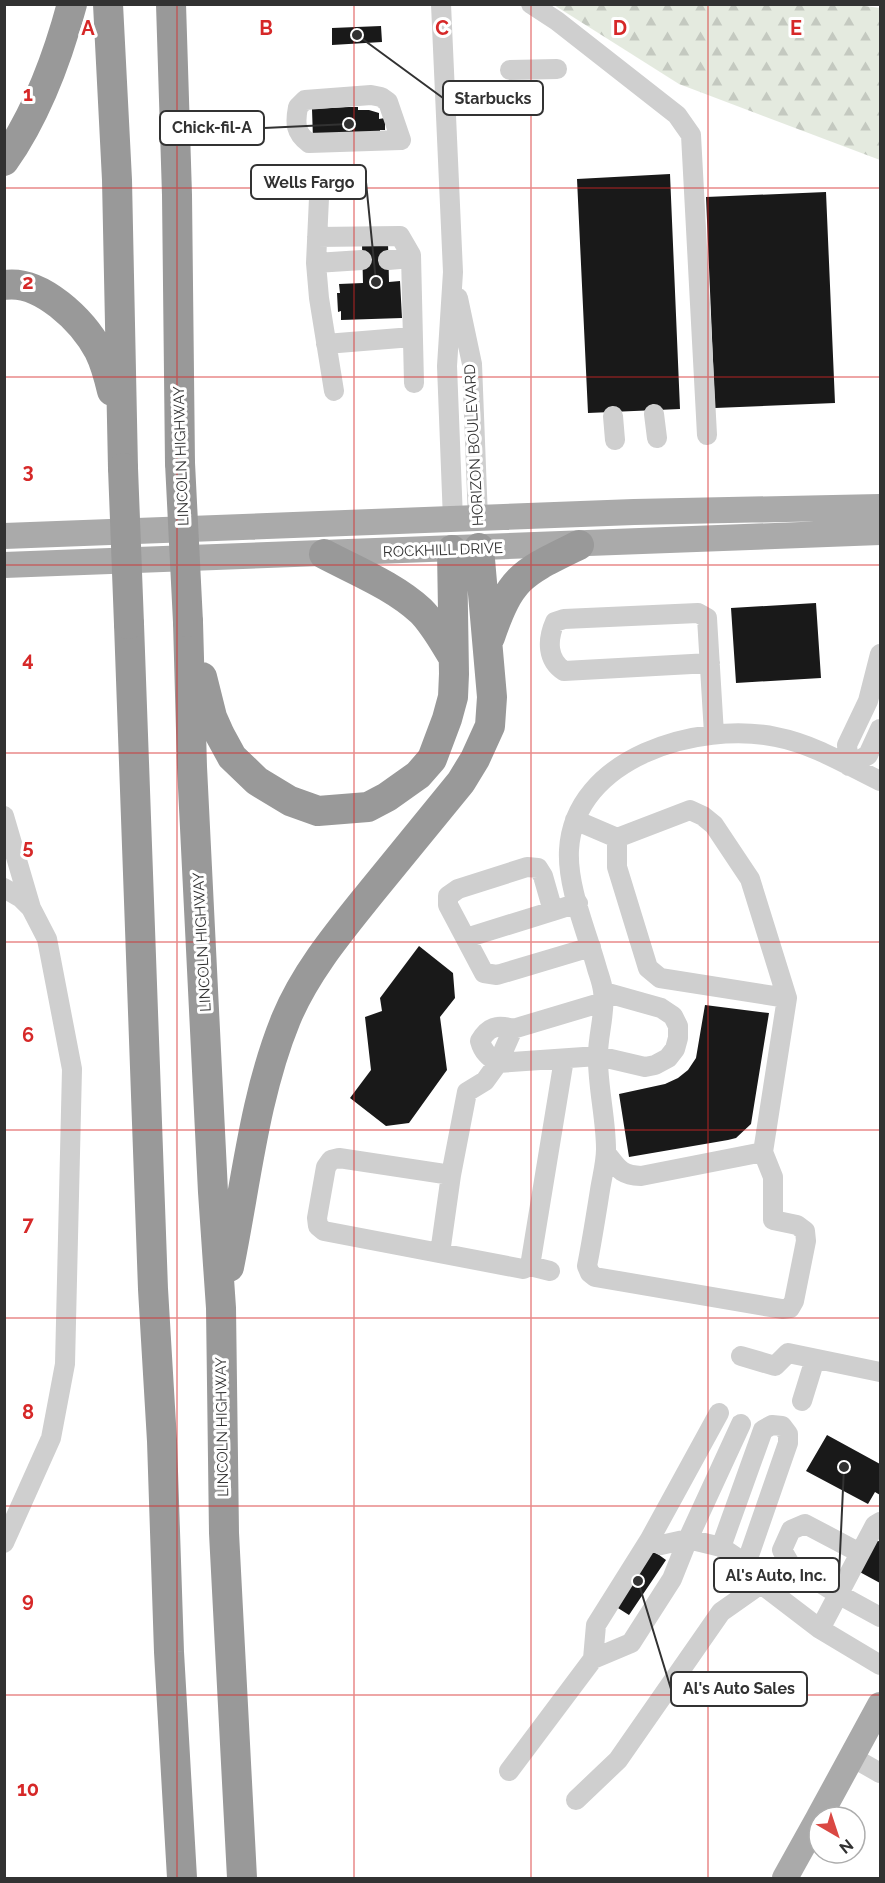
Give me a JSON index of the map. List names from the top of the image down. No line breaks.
{"streets":{"highway":["LINCOLN HIGHWAY"],"main road":["HORIZON BOULEVARD","ROCKHILL DRIVE"]},"crossings":[["HORIZON BOULEVARD","ROCKHILL DRIVE"]],"places":["Starbucks","Chick-fil-A","Wells Fargo","Al's Auto, Inc.","Al's Auto Sales"],"north":"bottom right","grid":{"columns":["A","B","C","D","E"],"rows":["1","2","3","4","5","6","7","8","9","10"]}}
